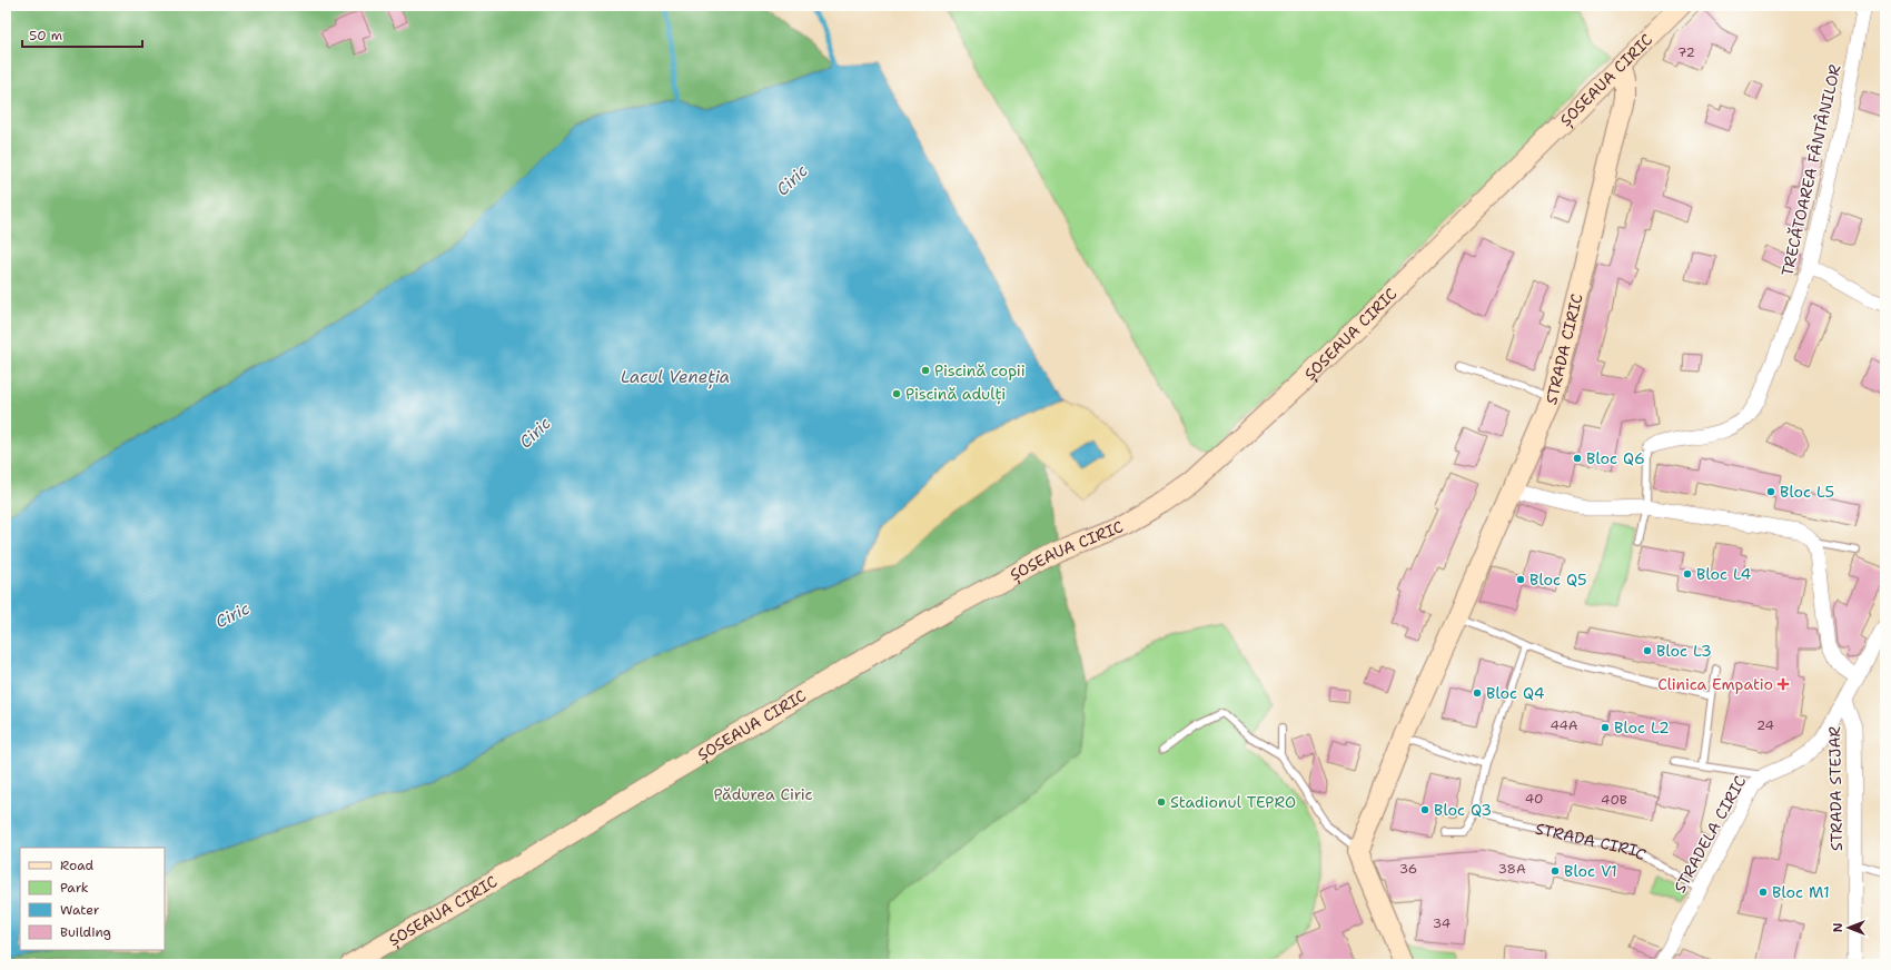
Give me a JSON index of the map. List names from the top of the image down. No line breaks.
{"streets":{"street":["ȘOSEAUA CIRIC","TRECĂTOAREA FÂNTÂNILOR","STRADA CIRIC","STRADA STEJAR","STRADELA CIRIC"]},"crossings":[["ȘOSEAUA CIRIC","STRADA CIRIC"],["STRADA CIRIC","STRADELA CIRIC"],["STRADA STEJAR","STRADELA CIRIC"]],"water":["Ciric","Lacul Veneția"],"parks":["Pădurea Ciric"],"places":{"other":["Piscină copii","Piscină adulți","Bloc Q6","Bloc L5","Bloc L4","Bloc Q5","Bloc L3","Bloc Q4","Bloc L2","Stadionul TEPRO","Bloc Q3","Bloc V1","Bloc M1"],"health":["Clinica Empatio"]},"house_numbers":["72","44A","24","40","40B","36","38A","34"],"legend":["Road","Park","Water","Building"],"scale_bar":"50 m","north":"left"}
